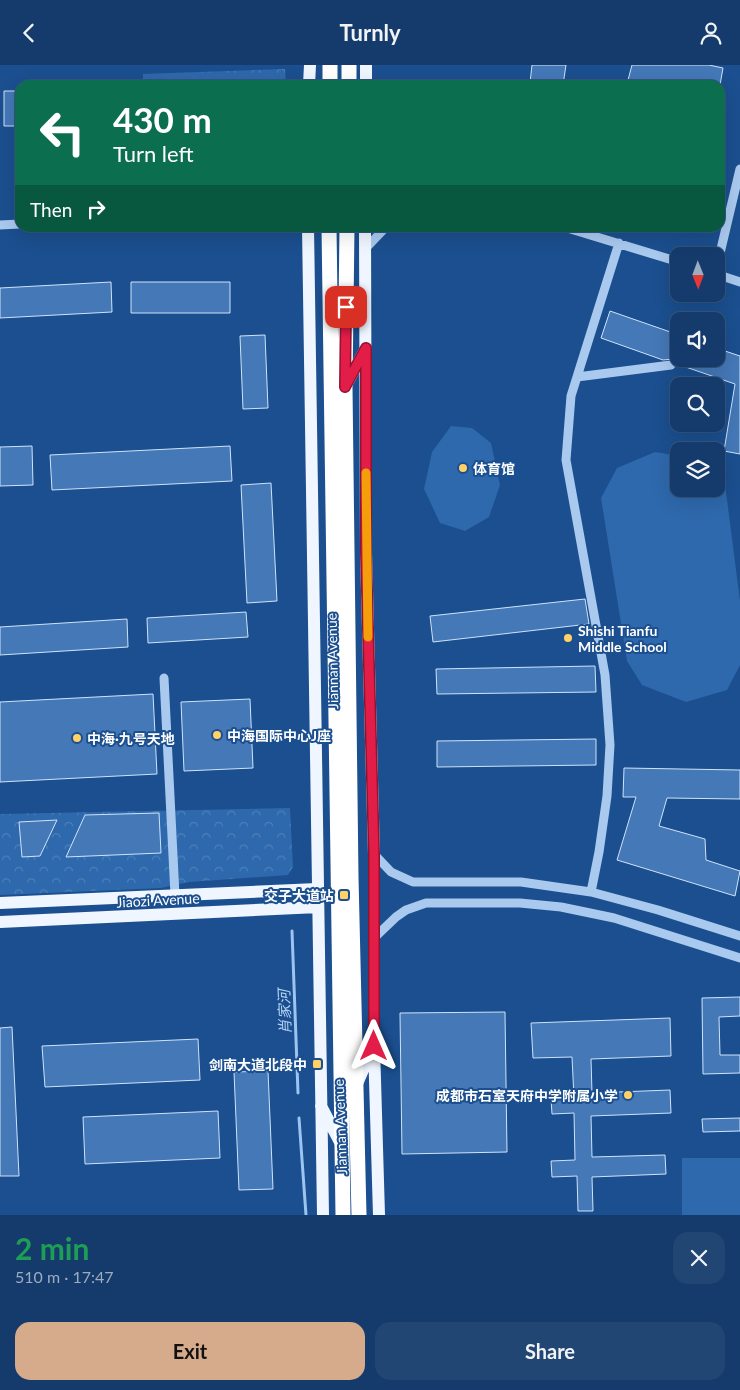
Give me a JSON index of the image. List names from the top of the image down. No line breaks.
{"streets":{"highway":["Jiannan Avenue"],"main road":["Jiaozi Avenue"]},"water":["肖家河"],"places":{"other":["体育馆","Shishi Tianfu Middle School","中海国际中心J座","中海·九号天地","成都市石室天府中学附属小学"],"transit":["交子大道站","剑南大道北段中"]},"north":"bottom","page":{"header":"Turnly","turn":["430 m","Turn left"],"then":"Then","heading":["2 min","510 m · 17:47"],"buttons":["Exit","Share"]}}
